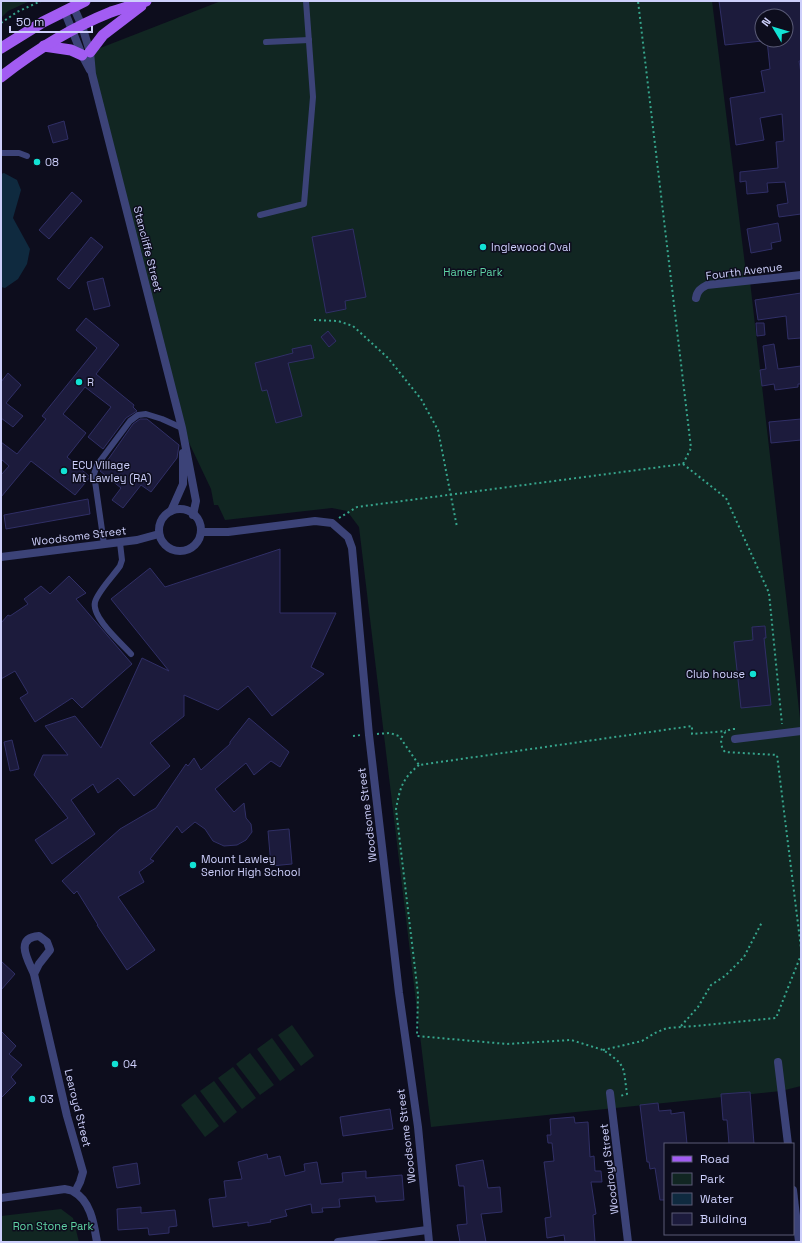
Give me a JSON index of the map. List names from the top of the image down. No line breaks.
{"streets":{"street":["Stancliffe Street","Fourth Avenue","Woodsome Street","Learoyd Street","Woodroyd Street"]},"crossings":[["Stancliffe Street","Woodsome Street"]],"parks":["Hamer Park","Ron Stone Park"],"places":["08","Inglewood Oval","R","ECU Village Mt Lawley (RA)","Club house","Mount Lawley Senior High School","04","03"],"legend":["Road","Park","Water","Building"],"scale_bar":"50 m","north":"top left"}
